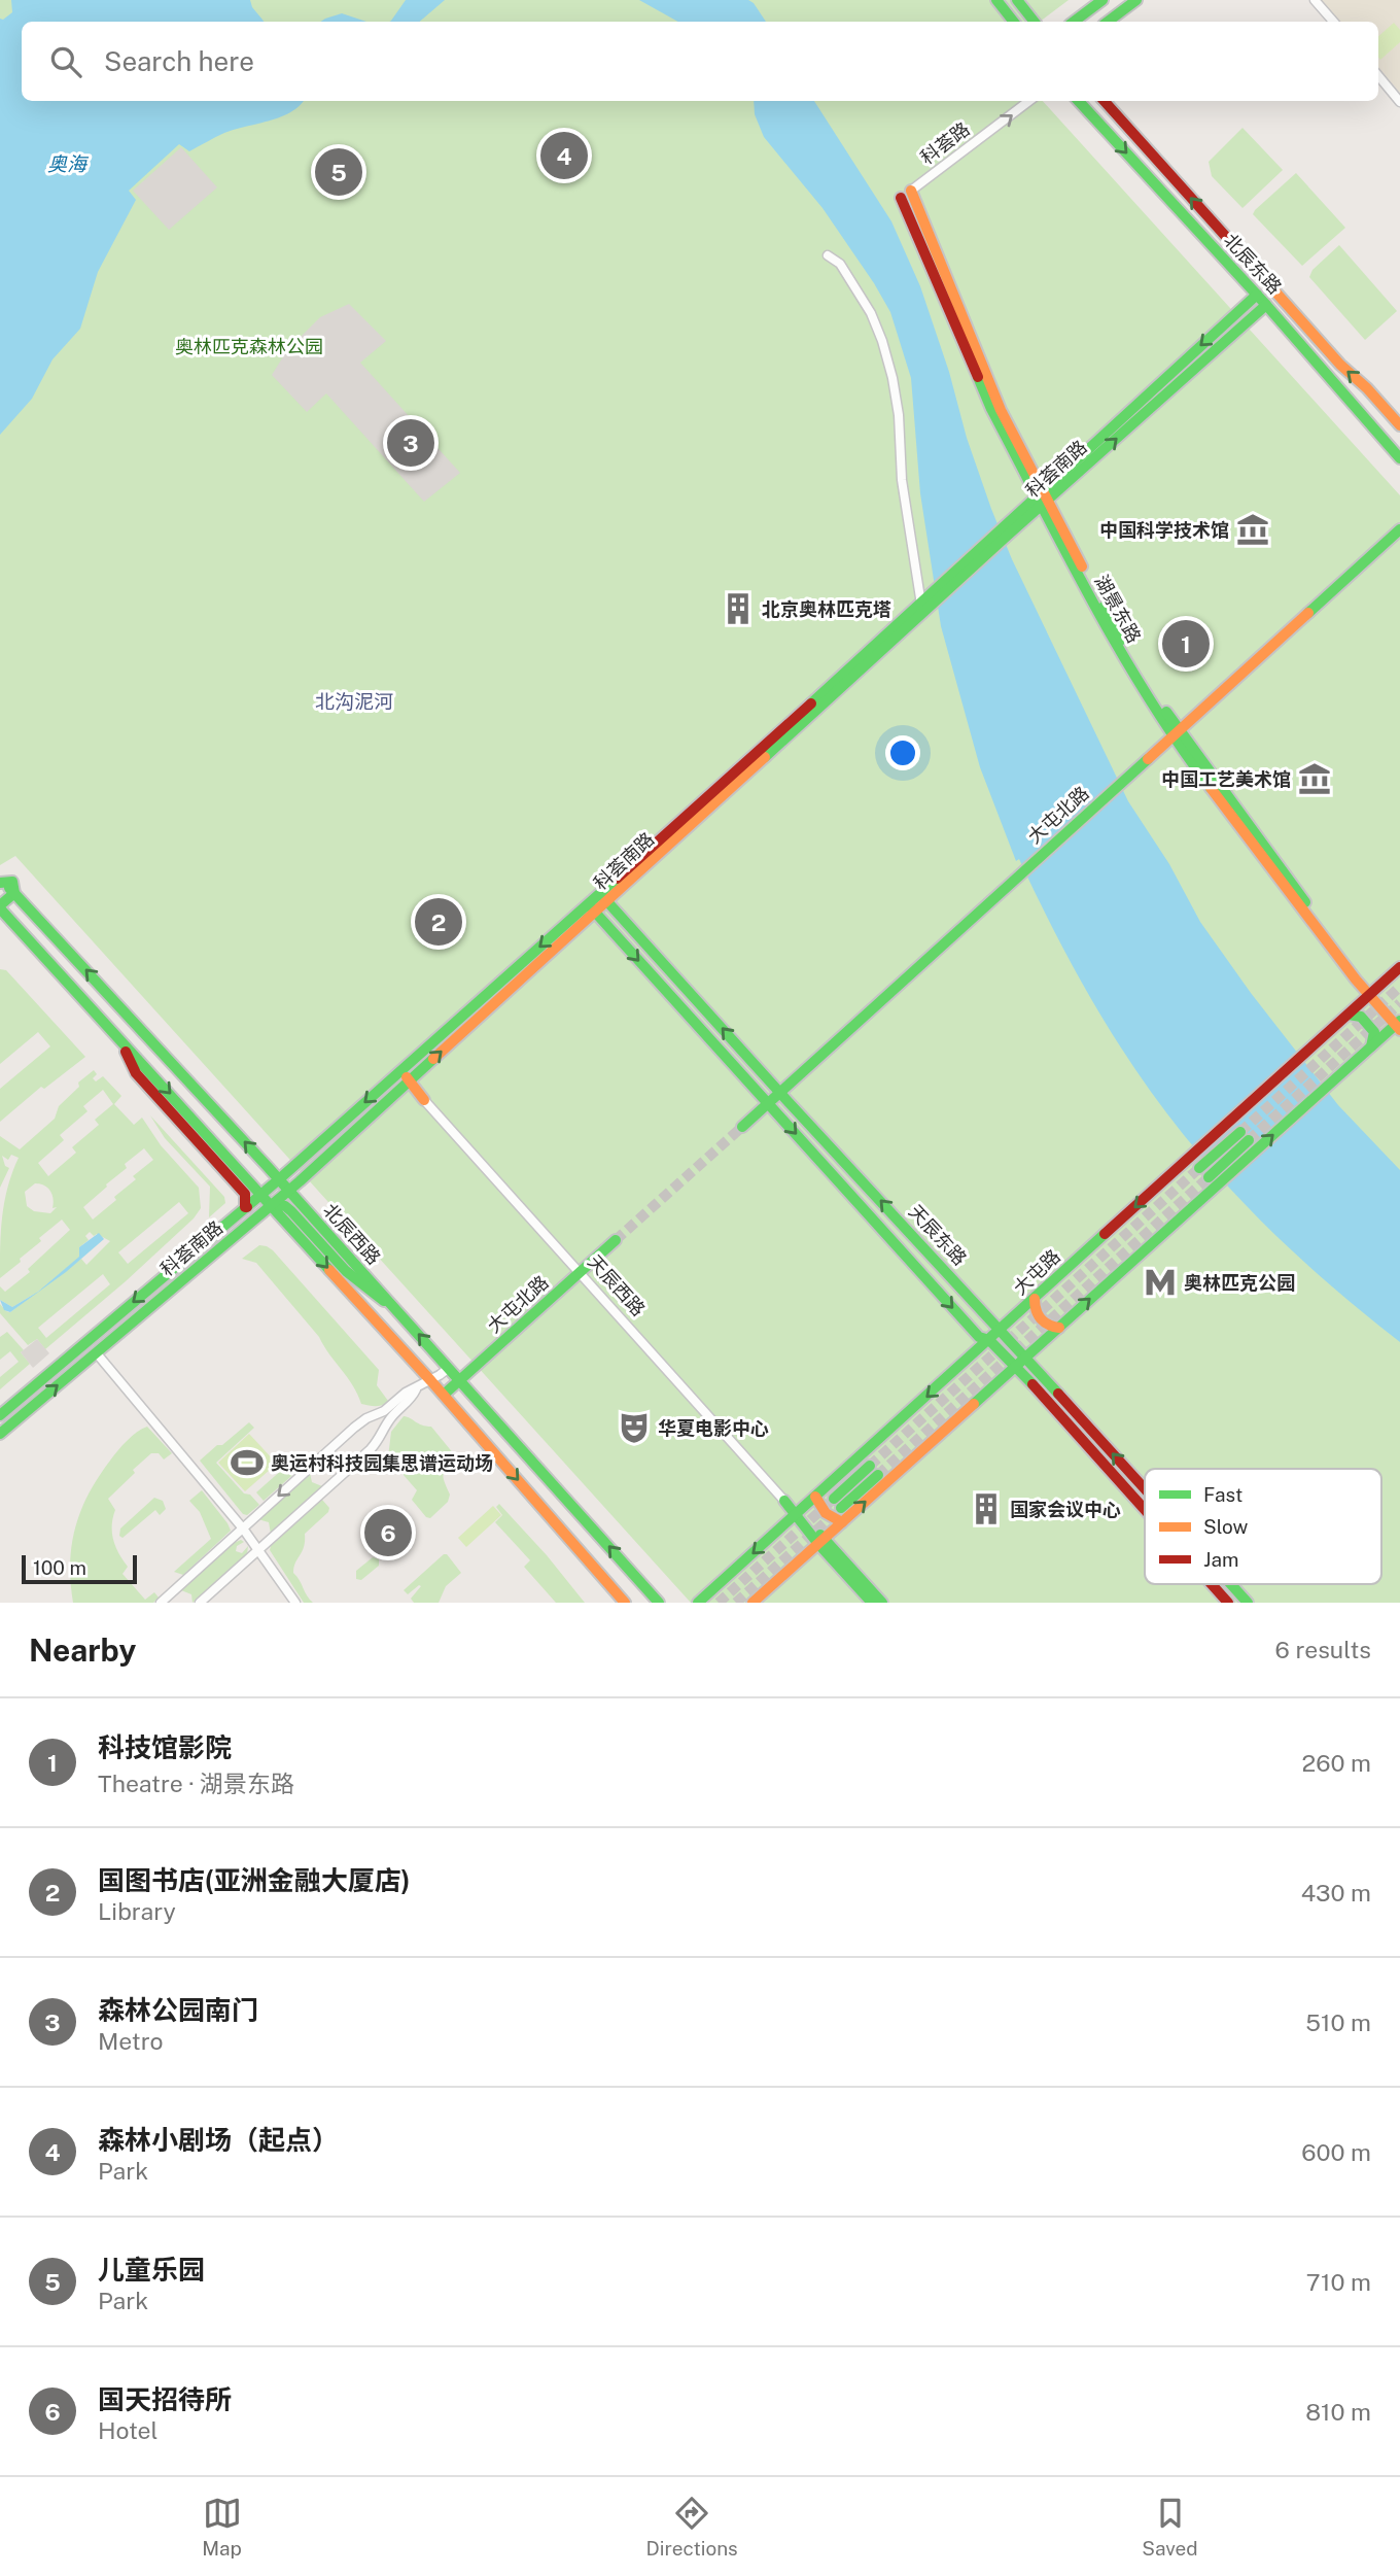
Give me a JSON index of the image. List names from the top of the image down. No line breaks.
{"streets":{"street":["科荟路","北辰东路","科荟南路","湖景东路","大屯北路","北辰西路","天辰东路","大屯路","天辰西路"]},"crossings":[["科荟路","湖景东路"],["北辰东路","科荟南路"],["科荟南路","湖景东路"],["科荟南路","北辰西路"],["科荟南路","天辰东路"],["科荟南路","天辰西路"],["湖景东路","大屯北路"],["湖景东路","大屯路"],["大屯北路","北辰西路"],["大屯北路","天辰东路"],["大屯北路","天辰西路"],["天辰东路","大屯路"],["大屯路","天辰西路"]],"one_way":["科荟路"],"districts":["北沟泥河"],"water":["奥海"],"parks":["奥林匹克森林公园"],"places":{"museum":["中国科学技术馆","中国工艺美术馆"],"building":["北京奥林匹克塔","国家会议中心"],"metro station":["奥林匹克公园"],"theatre":["华夏电影中心"],"sports":["奥运村科技园集思谱运动场"]},"legend":["Fast","Slow","Jam"],"scale_bar":"100 m","page":{"search":"Search here","pins":["4","5","3","1","2","6"],"scale":"100 m","heading":["Nearby","6 results"],"list":[{"mark":"1","name":"科技馆影院","note":"Theatre · 湖景东路","value":"260 m"},{"mark":"2","name":"国图书店(亚洲金融大厦店)","note":"Library","value":"430 m"},{"mark":"3","name":"森林公园南门","note":"Metro","value":"510 m"},{"mark":"4","name":"森林小剧场（起点）","note":"Park","value":"600 m"},{"mark":"5","name":"儿童乐园","note":"Park","value":"710 m"},{"mark":"6","name":"国天招待所","note":"Hotel","value":"810 m"}],"nav":["Map","Directions","Saved"]}}
